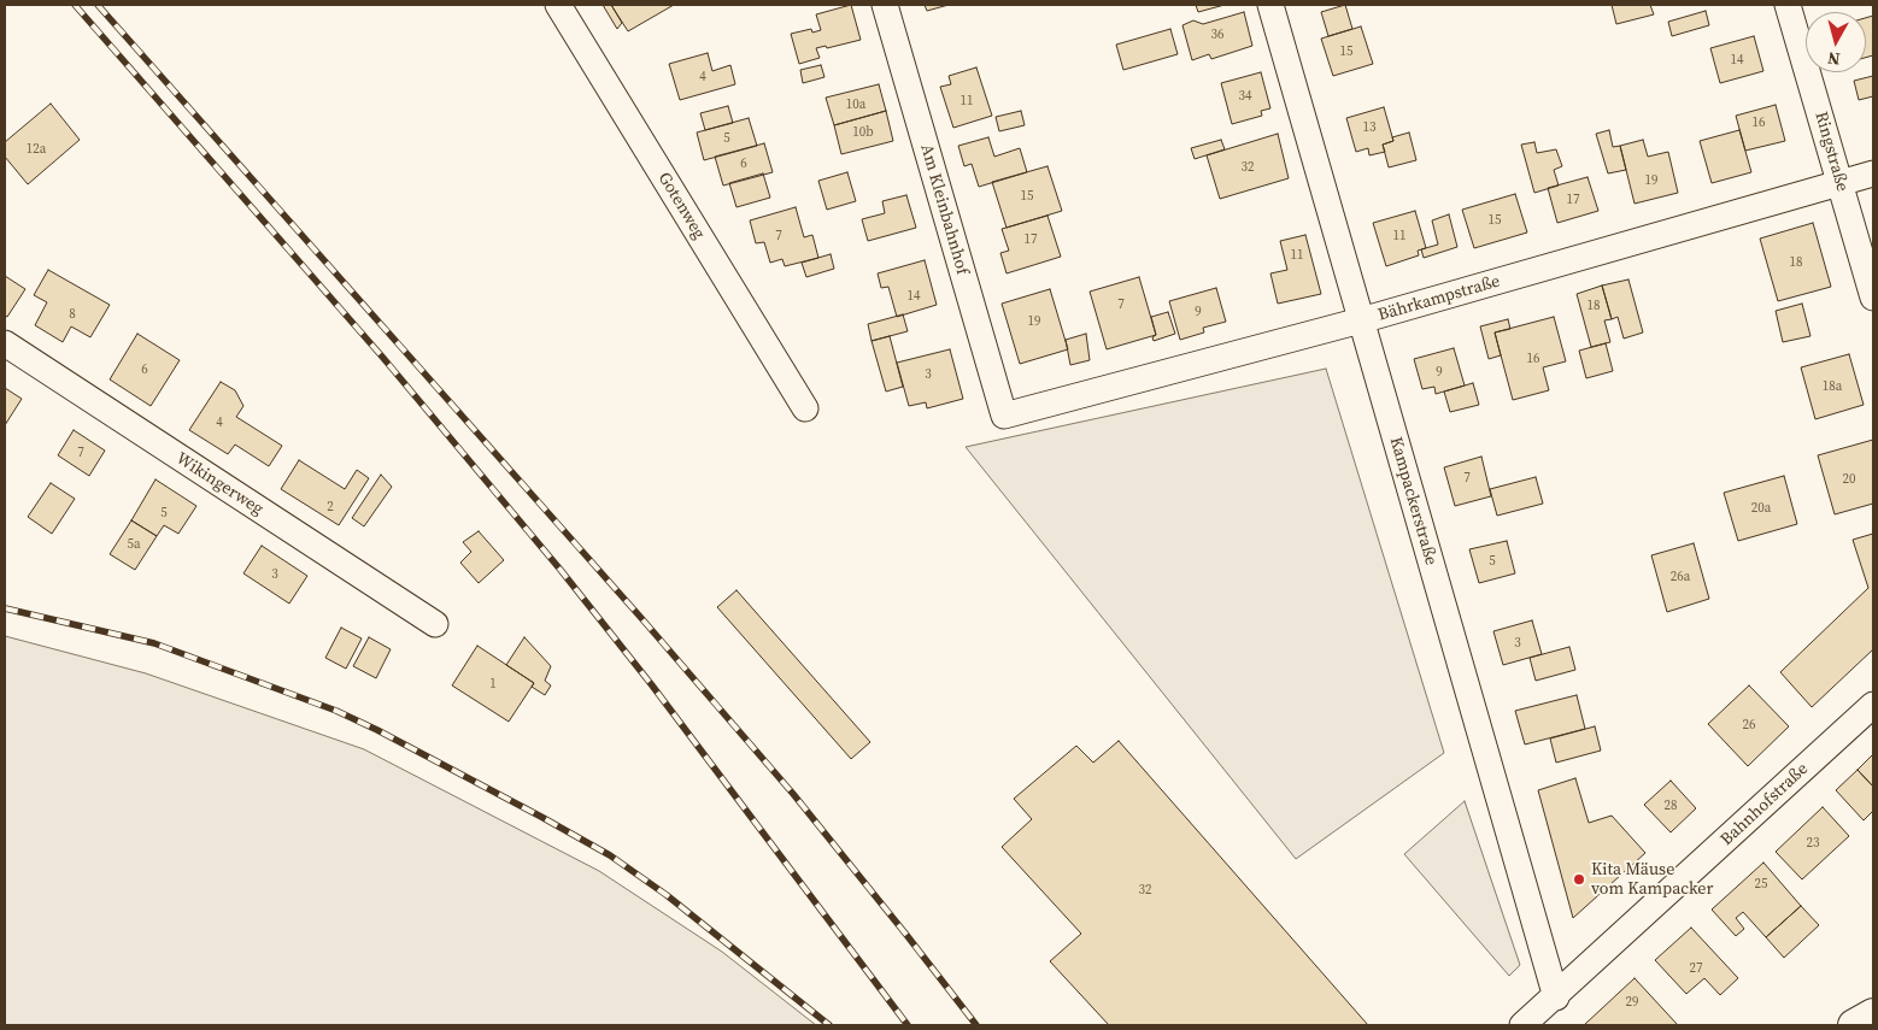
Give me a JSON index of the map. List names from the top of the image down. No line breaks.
{"streets":{"street":["Ringstraße","Gotenweg","Am Kleinbahnhof","Bährkampstraße","Wikingerweg","Kampackerstraße","Bahnhofstraße"]},"crossings":[["Ringstraße","Bährkampstraße"],["Am Kleinbahnhof","Bährkampstraße"],["Bährkampstraße","Kampackerstraße"],["Kampackerstraße","Bahnhofstraße"]],"places":["Kita Mäuse vom Kampacker"],"house_numbers":["36","15","14","4","34","11","10a","16","13","10b","5","12a","6","32","19","15","17","15","7","11","17","11","18","14","7","18","9","8","19","16","6","9","3","18a","4","7","7","20","2","20a","5","5a","5","3","26a","3","1","26","28","23","25","32","27","29"],"north":"bottom"}
